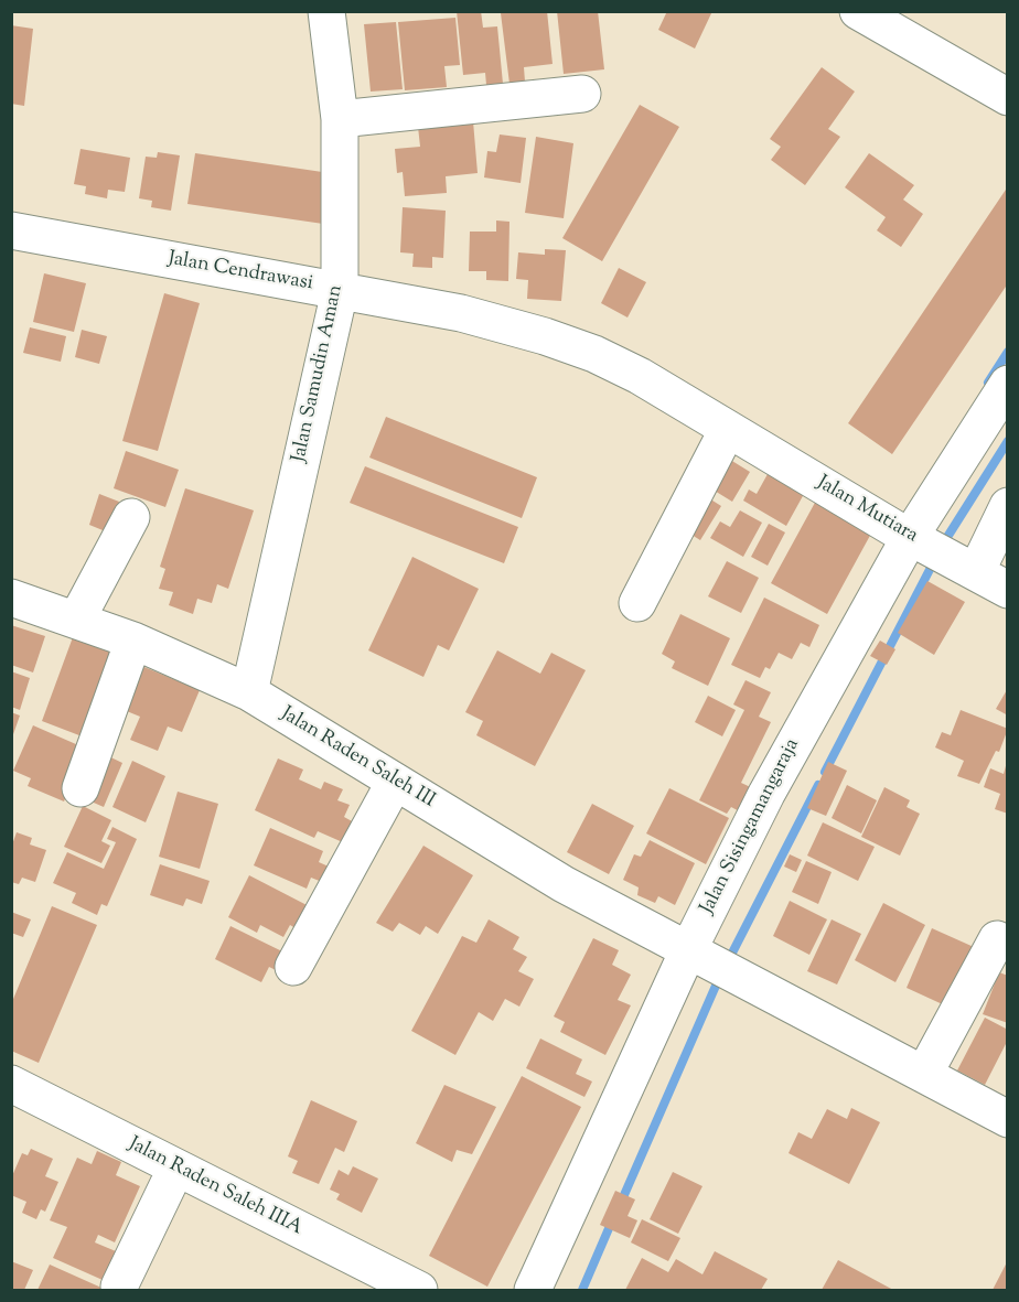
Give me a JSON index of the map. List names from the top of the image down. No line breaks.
{"streets":{"street":["Jalan Cendrawasi","Jalan Samudin Aman","Jalan Mutiara","Jalan Raden Saleh III","Jalan Sisingamangaraja","Jalan Raden Saleh IIIA"]},"crossings":[["Jalan Cendrawasi","Jalan Samudin Aman"],["Jalan Cendrawasi","Jalan Mutiara"],["Jalan Samudin Aman","Jalan Raden Saleh III"],["Jalan Mutiara","Jalan Sisingamangaraja"],["Jalan Raden Saleh III","Jalan Sisingamangaraja"]]}
